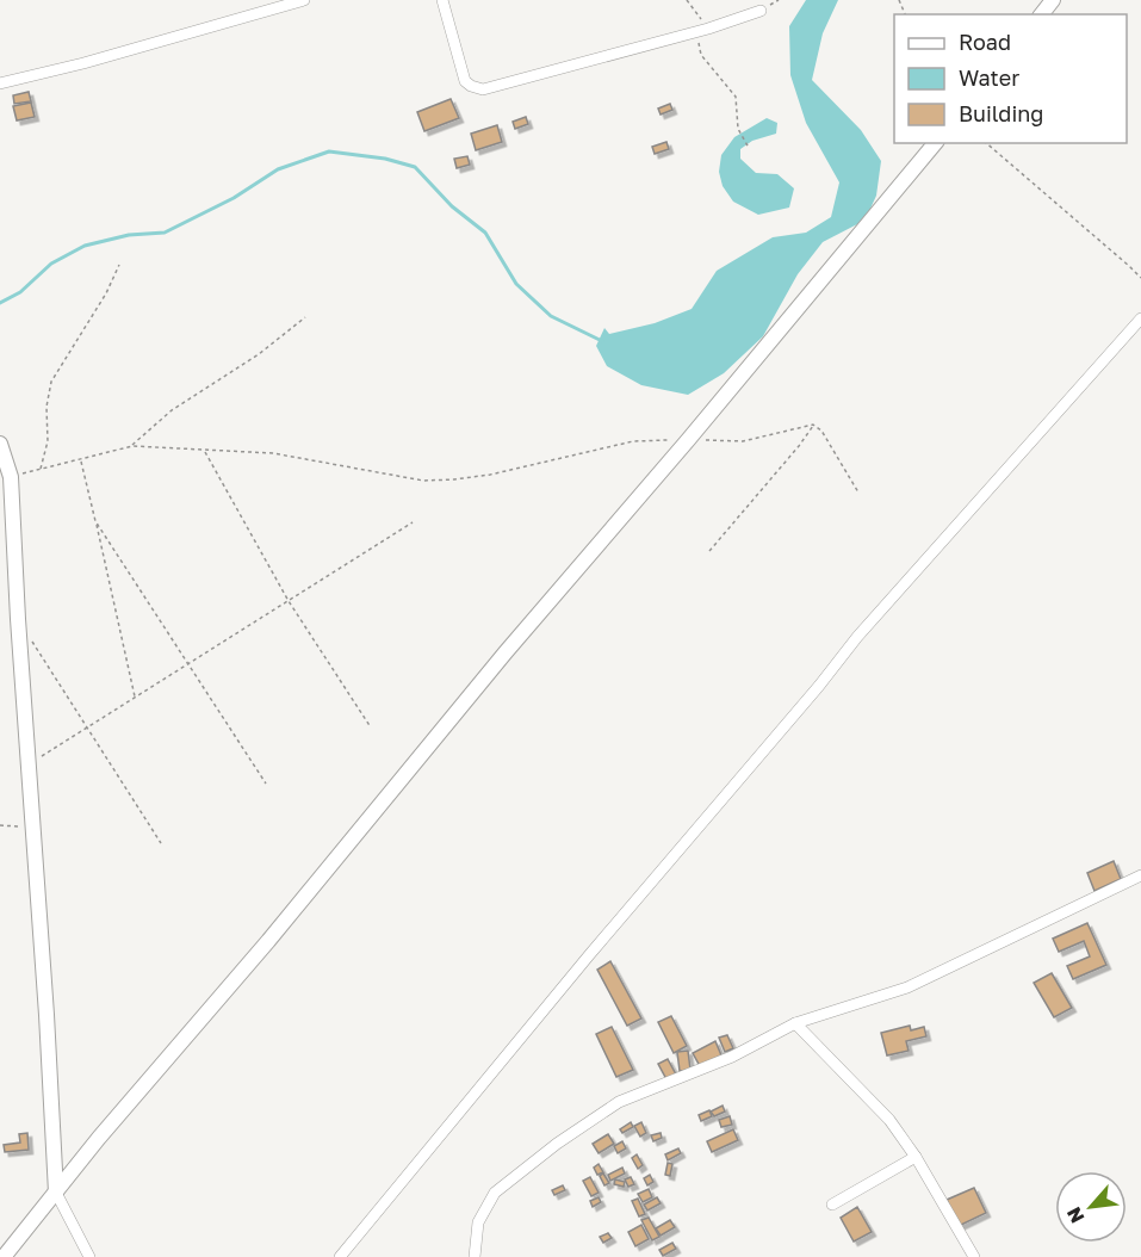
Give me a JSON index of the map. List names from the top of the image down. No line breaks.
{"legend":["Road","Water","Building"],"north":"bottom left"}
